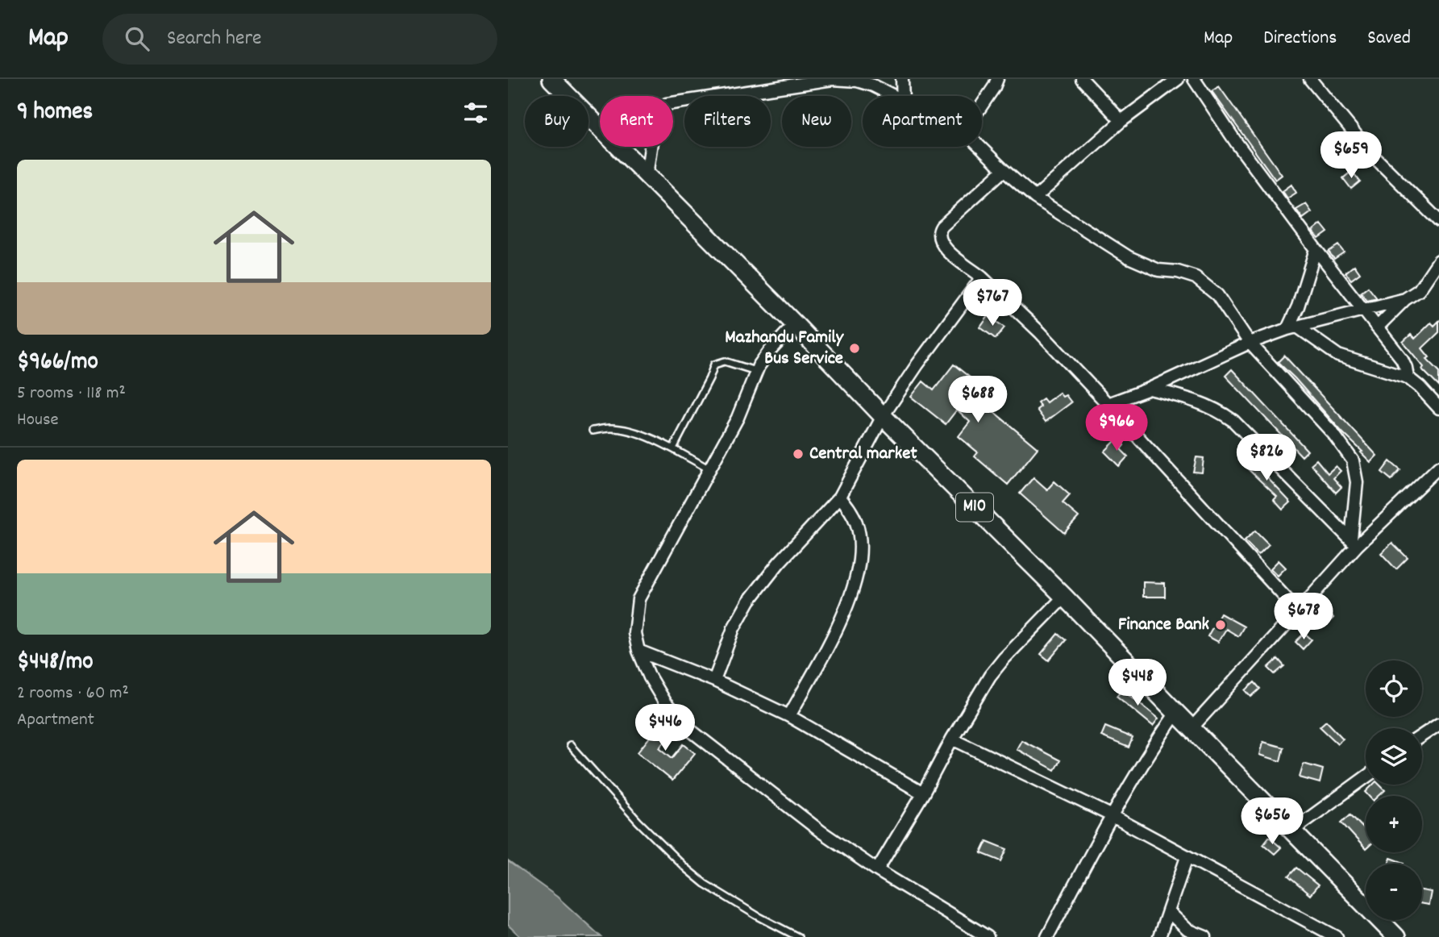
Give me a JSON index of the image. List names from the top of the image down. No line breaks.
{"streets":{"main road":["M10"]},"places":["Mazhandu Family Bus Service","Central market","Finance Bank"],"page":{"header":"Map","search":"Search here","nav":["Map","Directions","Saved"],"heading":"9 homes","chip":["Buy","Rent","Filters","New","Apartment"],"price":["$659","$767","$688","$966","$826","$678","$448","$446","$656"],"list":[{"name":"$966/mo","note":"5 rooms · 118 m² · House"},{"name":"$448/mo","note":"2 rooms · 60 m² · Apartment"}],"map_buttons":["+","−"]}}
